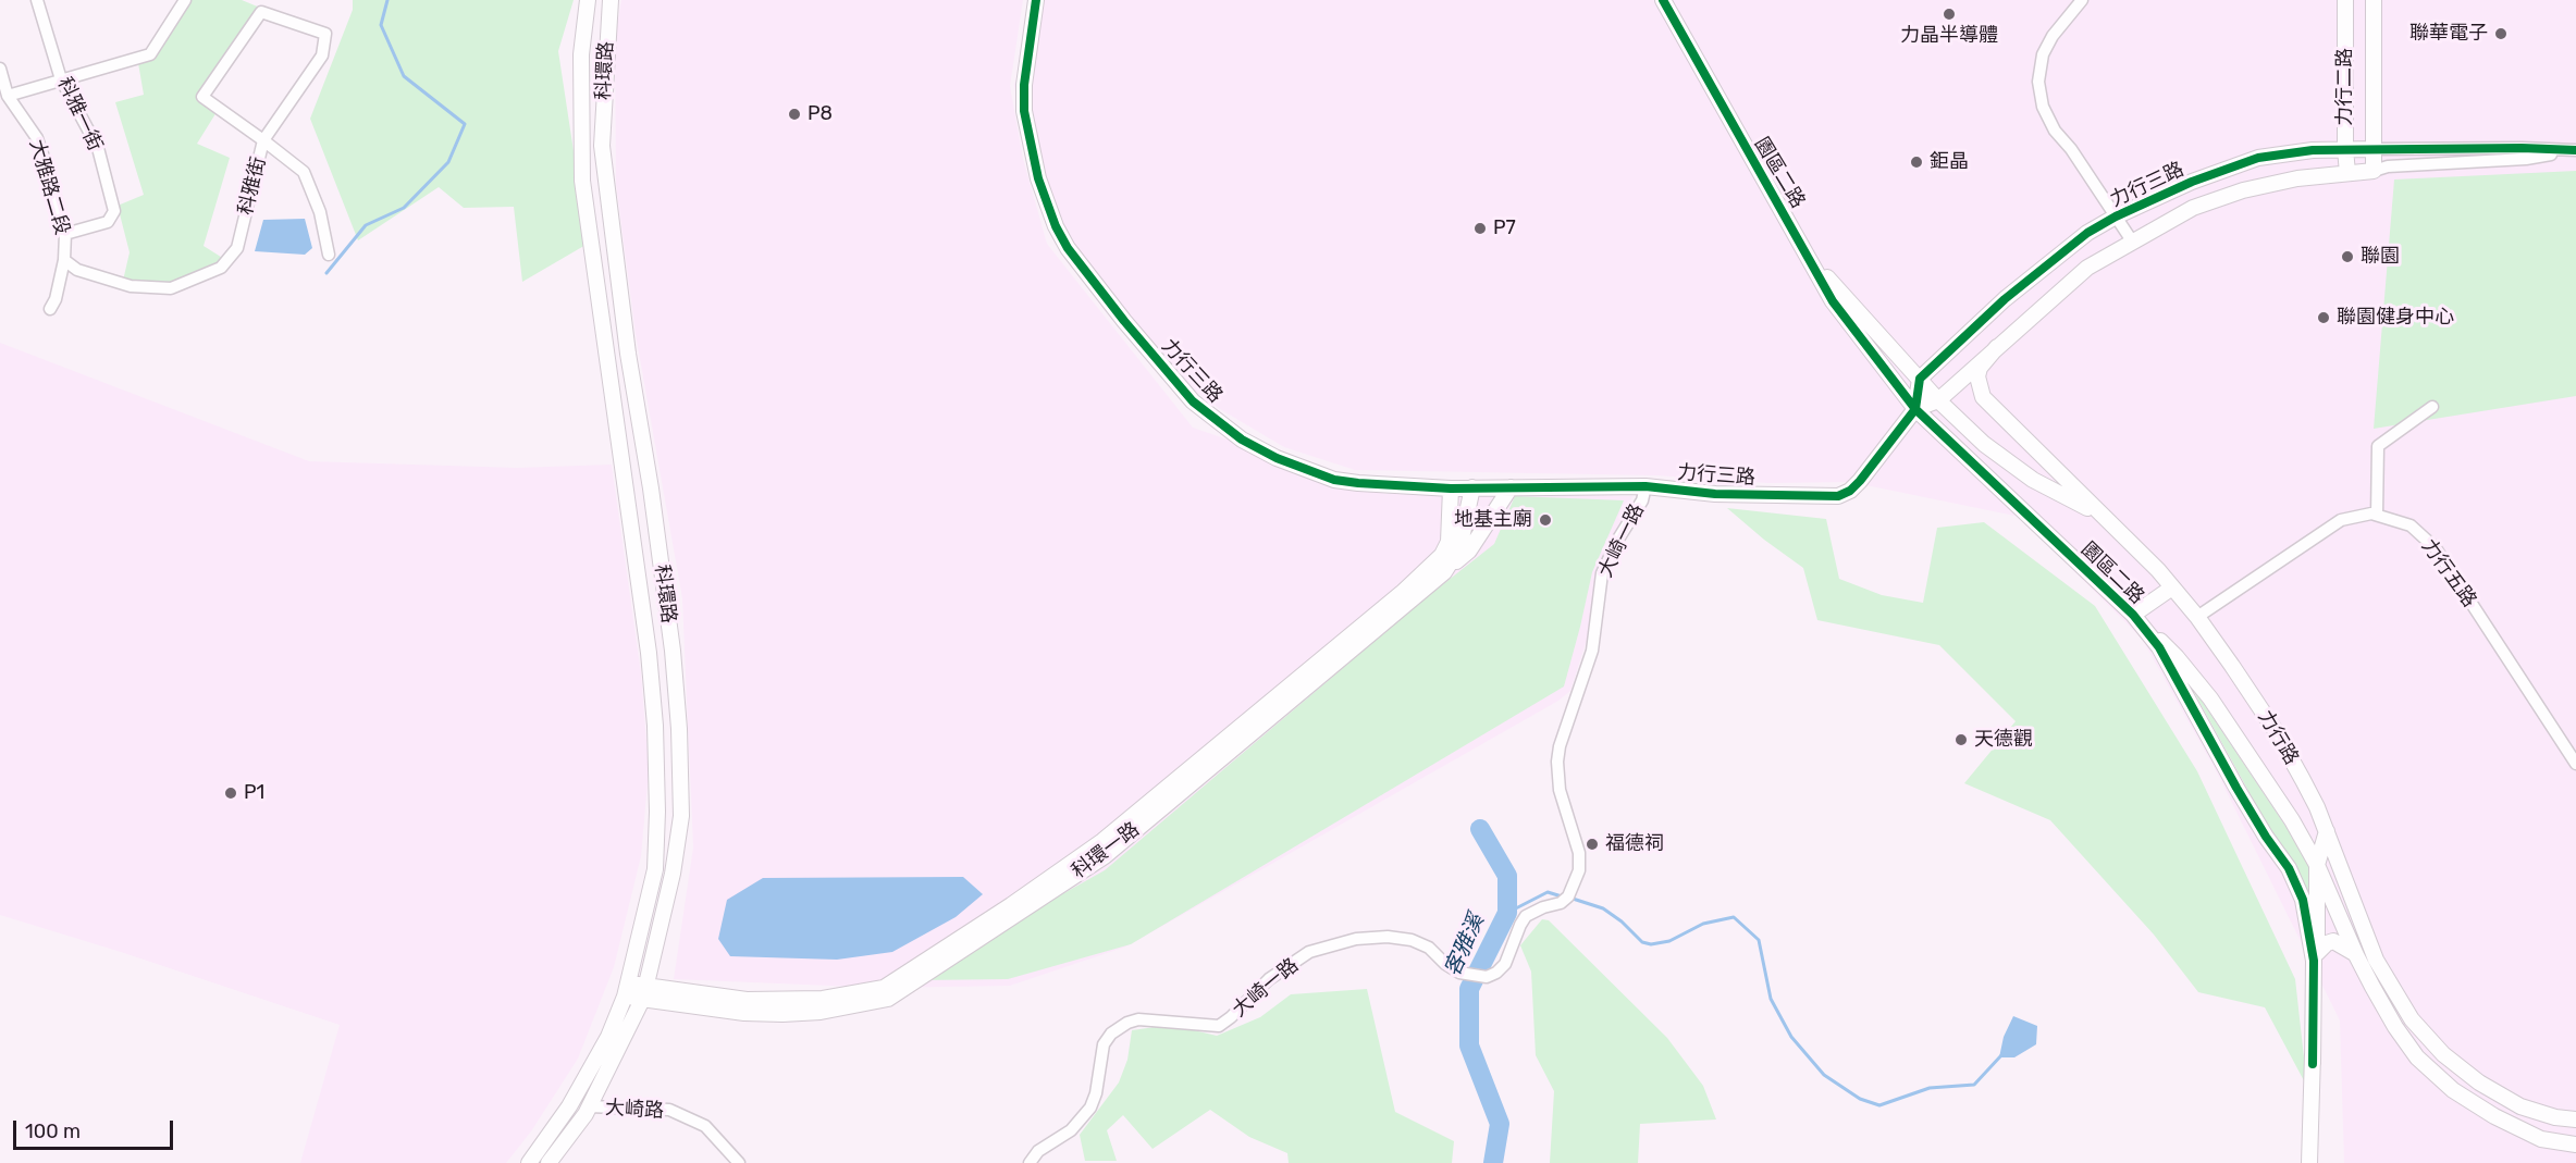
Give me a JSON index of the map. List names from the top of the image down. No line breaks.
{"streets":{"street":["科環路","力行二路","科雅一街","園區二路","力行三路","科雅街","大雅路二段","大崎一路","力行五路","力行路","科環一路","大崎路"]},"crossings":[["科環路","科環一路"],["科環路","大崎路"],["力行二路","力行三路"],["科雅一街","大雅路二段"],["園區二路","力行三路"],["園區二路","力行路"],["力行三路","大崎一路"],["力行三路","力行路"],["力行三路","科環一路"],["科雅街","大雅路二段"],["力行五路","力行路"]],"water":["客雅溪"],"places":["力晶半導體","聯華電子","P8","鉅晶","P7","聯園","聯園健身中心","地基主廟","天德觀","P1","福德祠"],"scale_bar":"100 m"}
